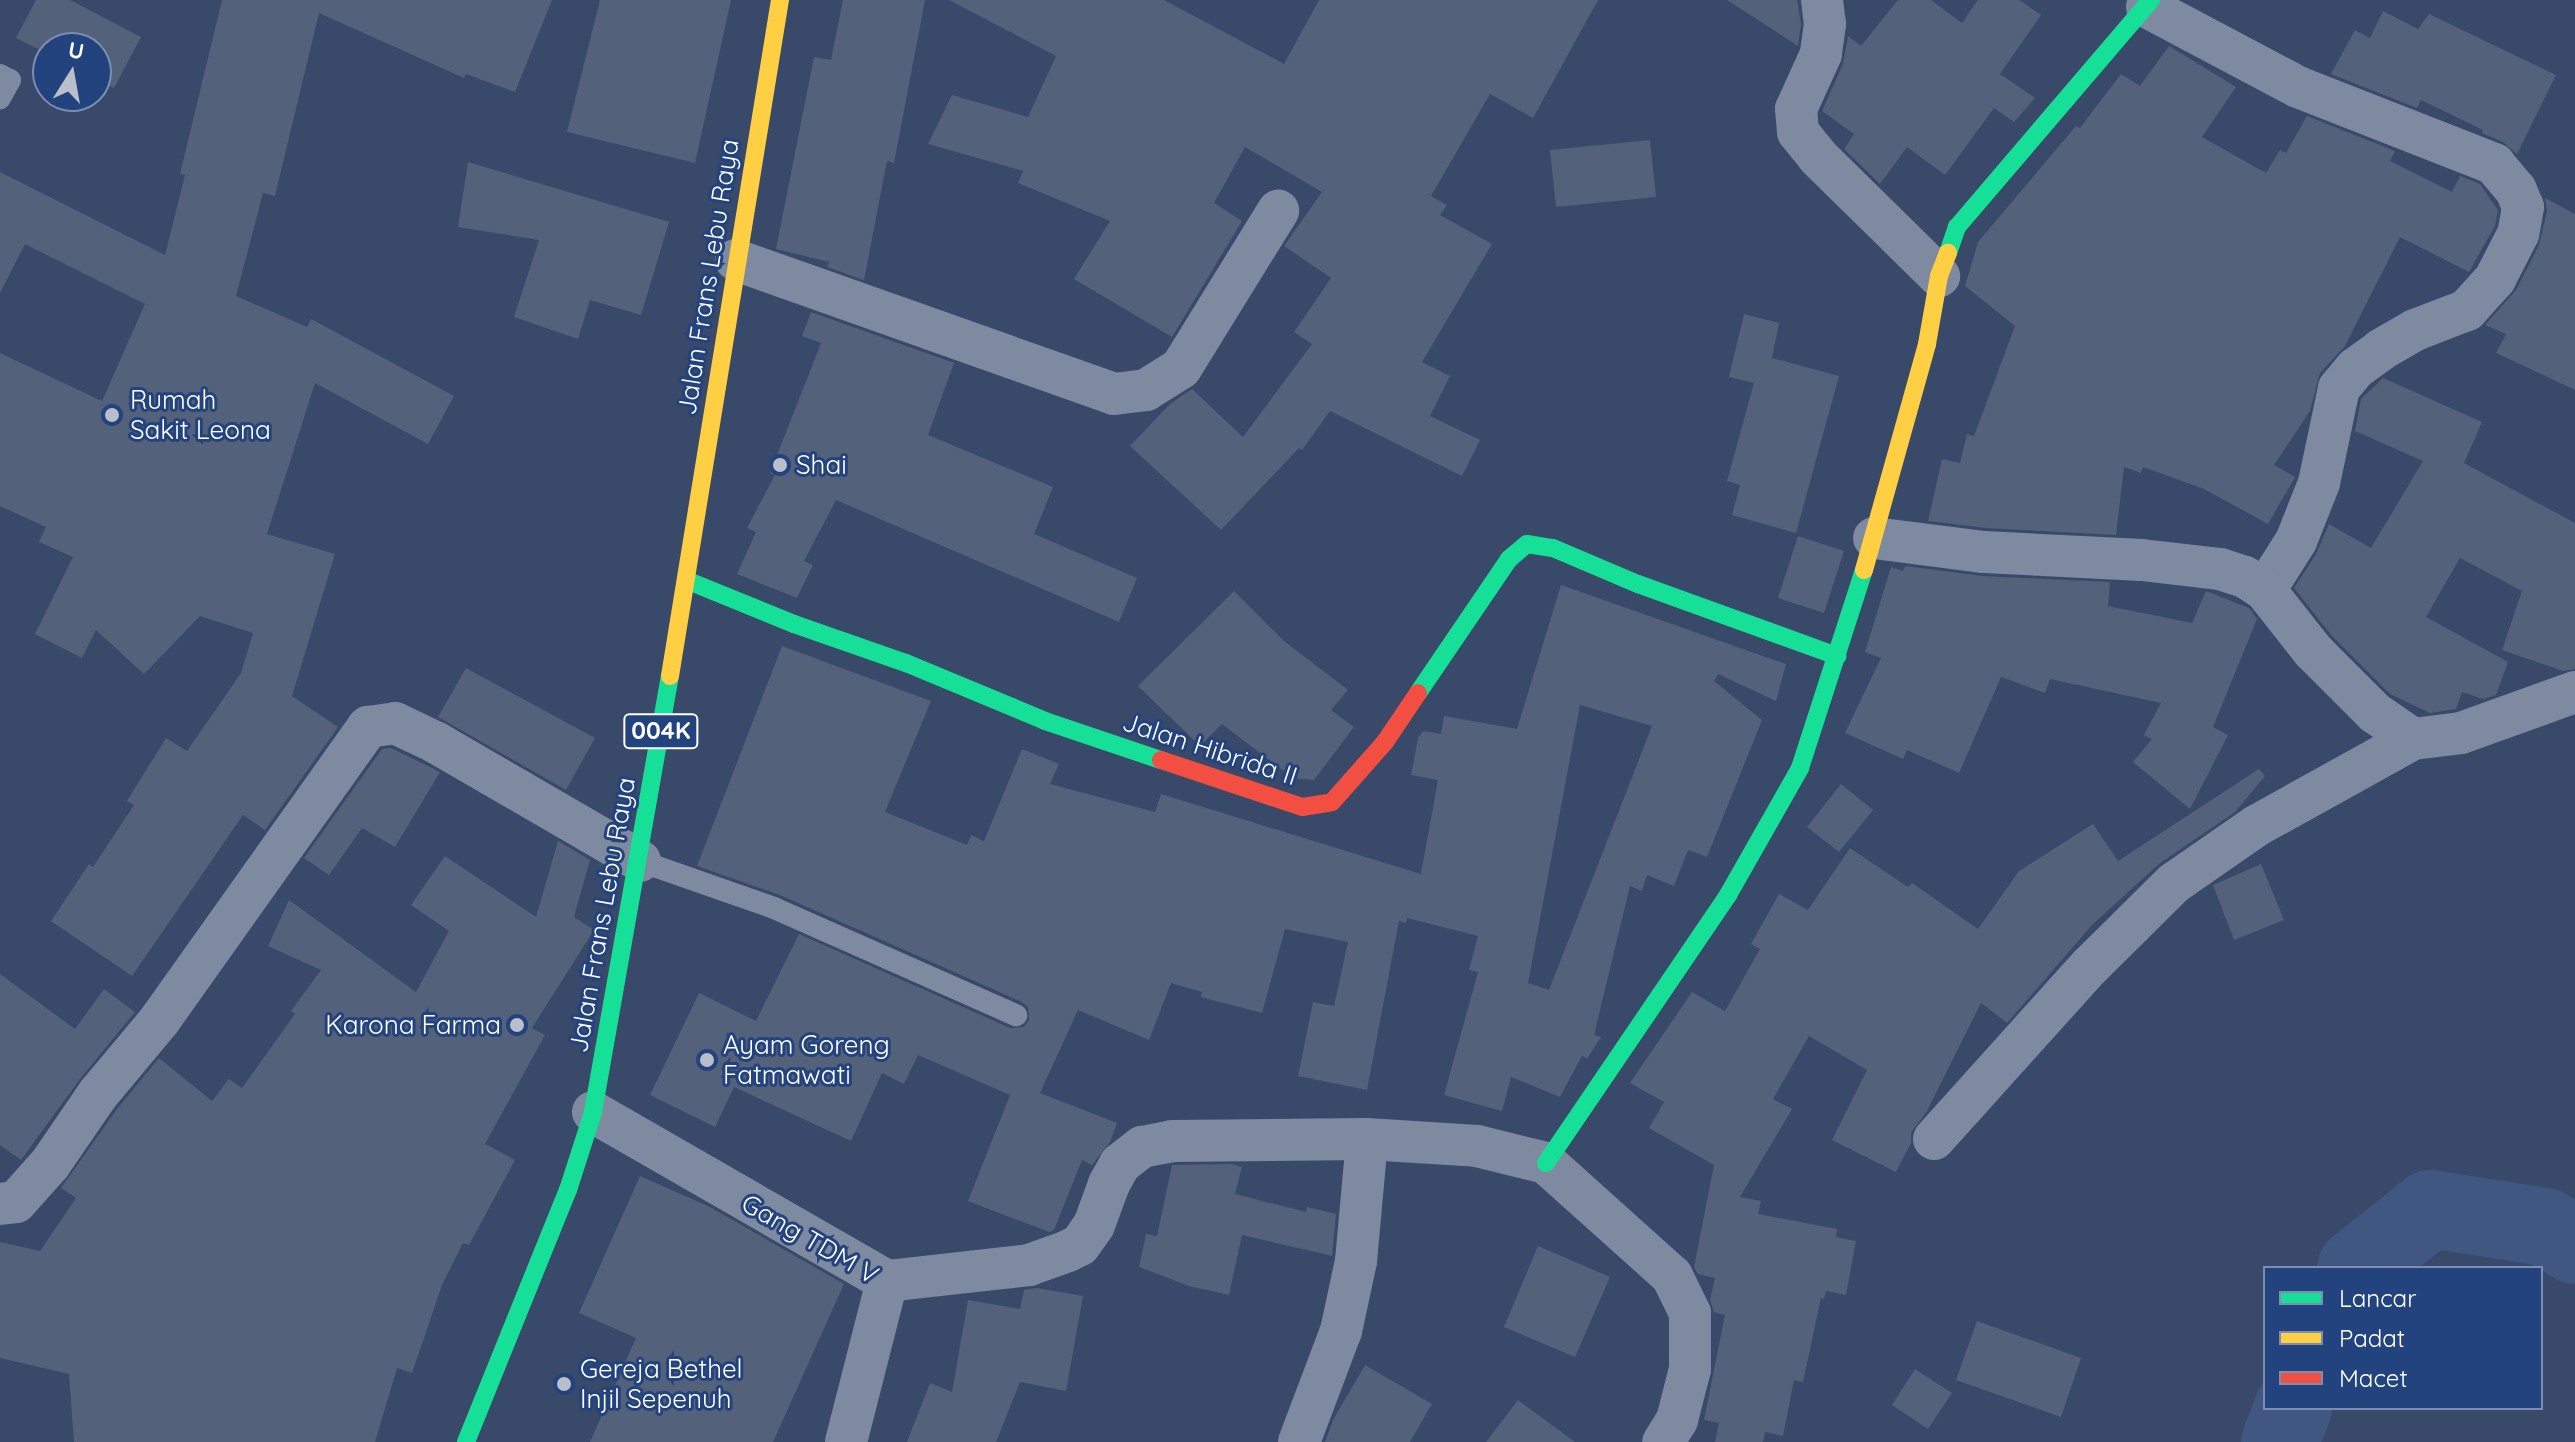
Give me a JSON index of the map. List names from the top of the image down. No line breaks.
{"streets":{"street":["Jalan Frans Lebu Raya","004K","Jalan Hibrida II","Gang TDM V"]},"crossings":[["Jalan Frans Lebu Raya","Jalan Hibrida II"],["Jalan Frans Lebu Raya","Gang TDM V"]],"places":["Rumah Sakit Leona","Shai","Karona Farma","Ayam Goreng Fatmawati","Gereja Bethel Injil Sepenuh"],"legend":["Lancar","Padat","Macet"],"north":"top"}
